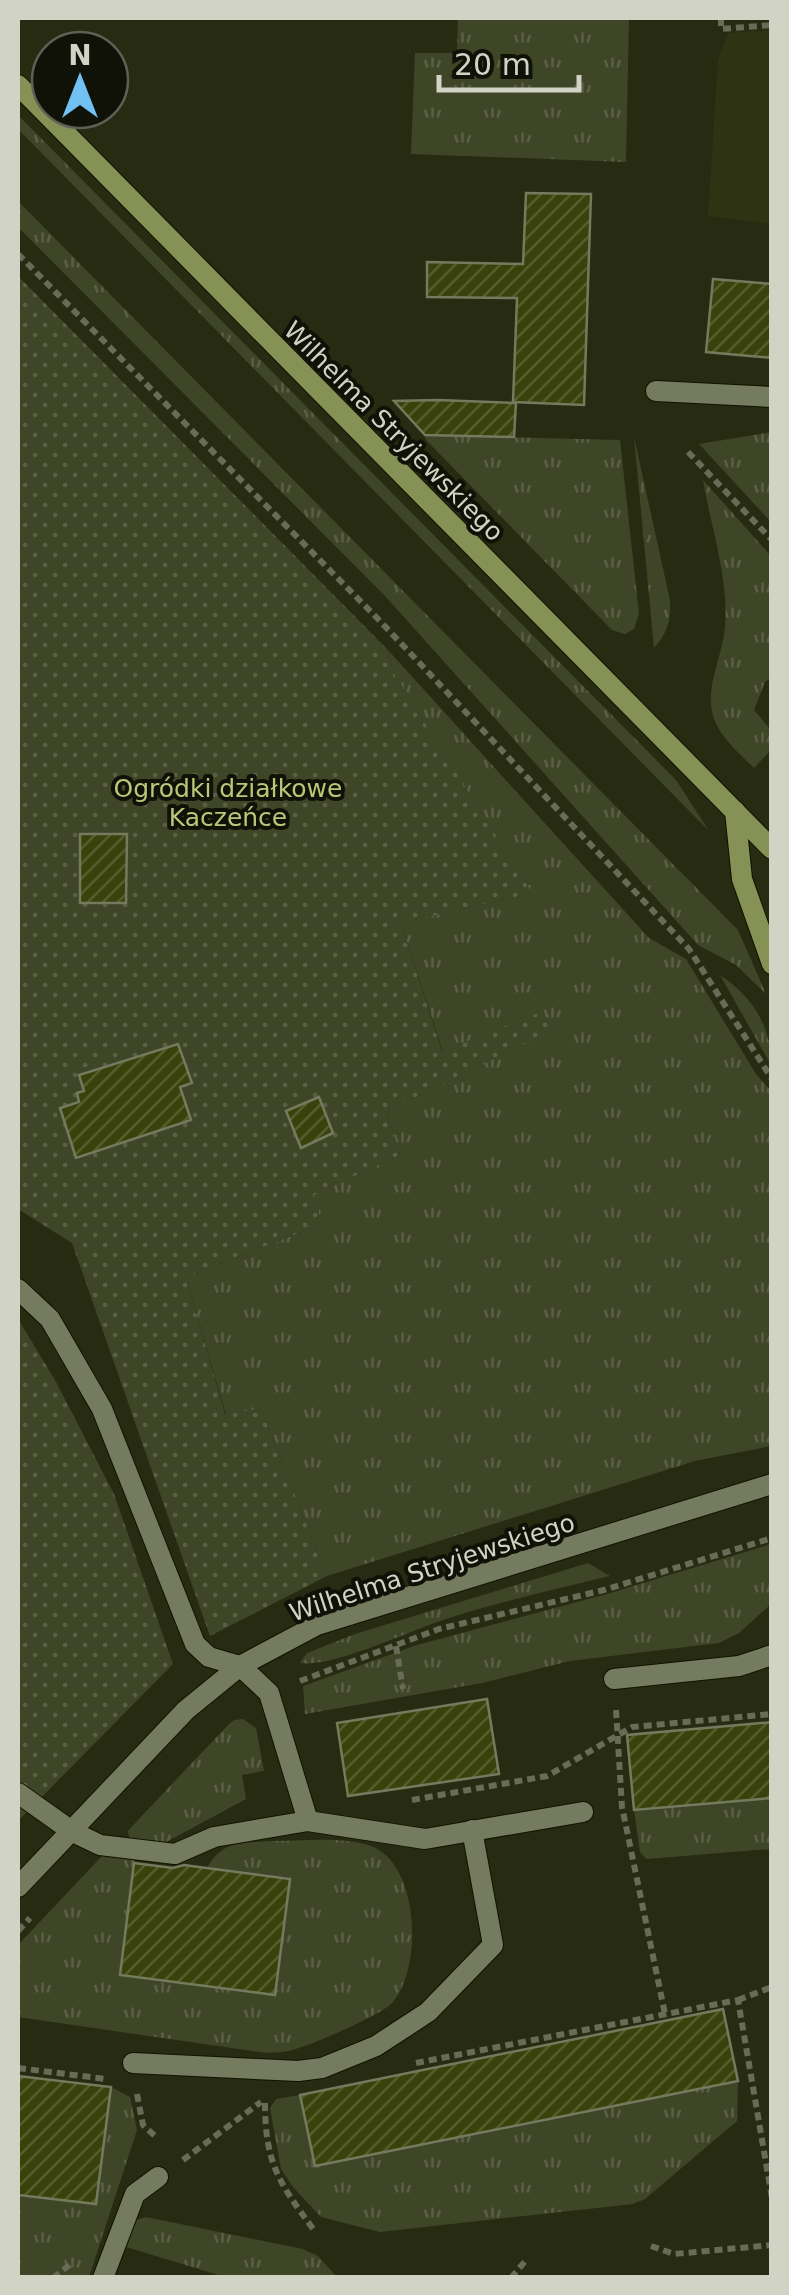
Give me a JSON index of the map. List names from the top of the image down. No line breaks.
{"streets":{"street":["Wilhelma Stryjewskiego"]},"parks":["Ogródki działkowe Kaczeńce"],"scale_bar":"20 m","north":"top"}
